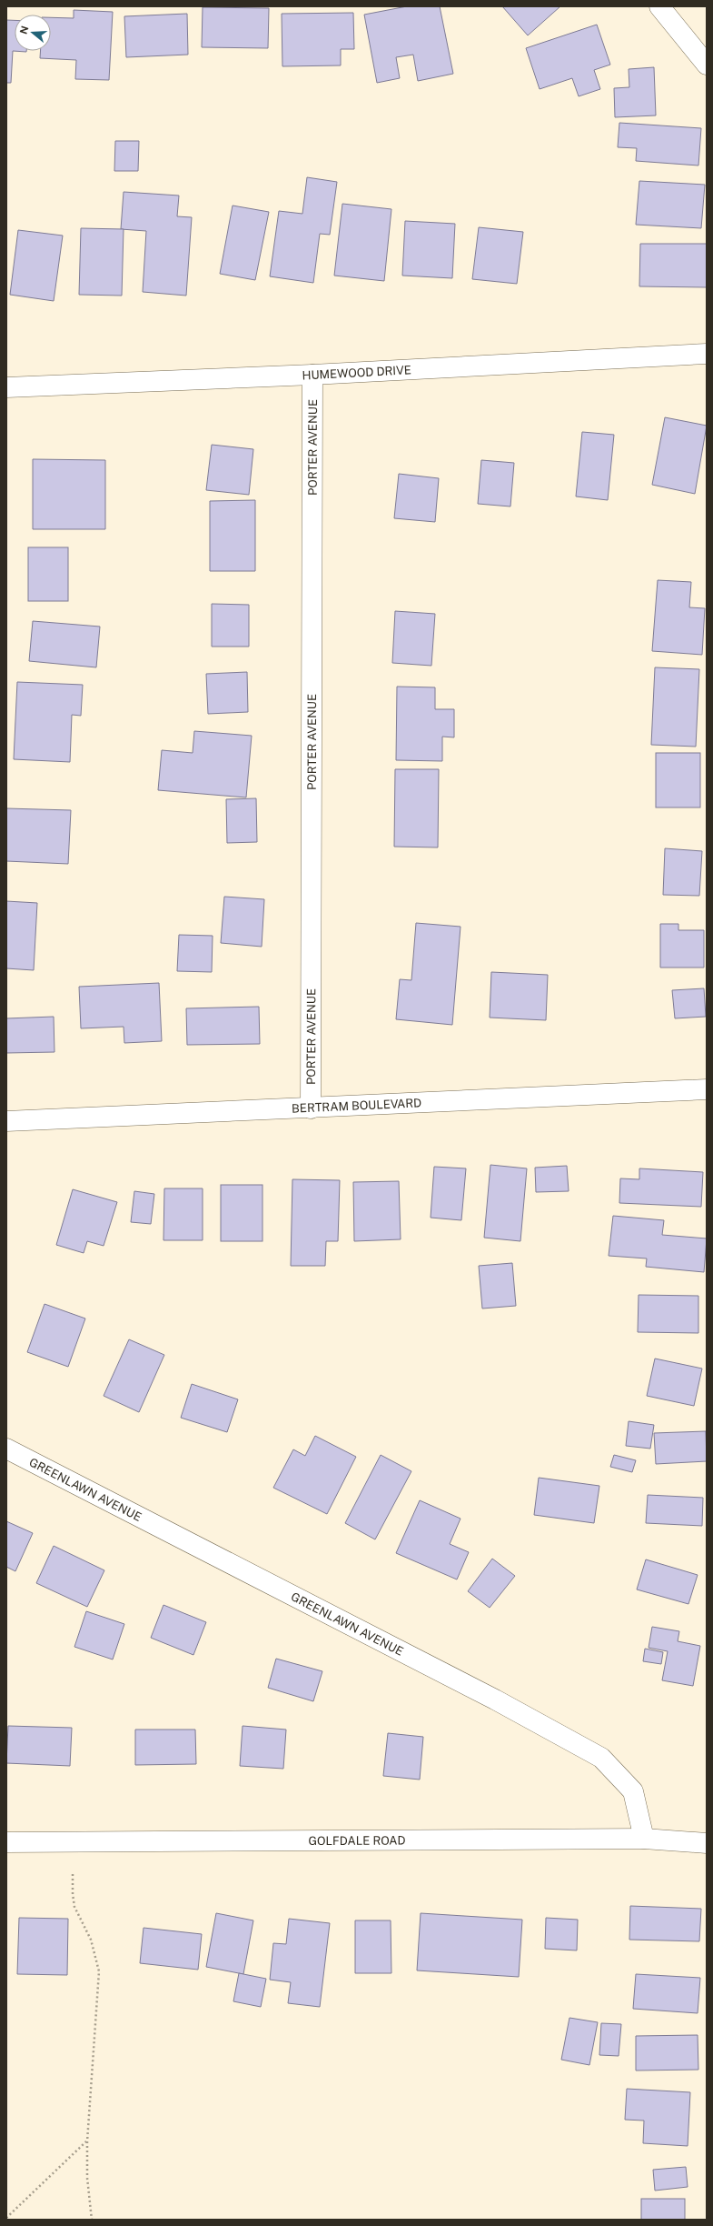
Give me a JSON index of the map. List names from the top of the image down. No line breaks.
{"streets":{"street":["HUMEWOOD DRIVE","PORTER AVENUE","BERTRAM BOULEVARD","GREENLAWN AVENUE","GOLFDALE ROAD"]},"crossings":[["HUMEWOOD DRIVE","PORTER AVENUE"],["PORTER AVENUE","BERTRAM BOULEVARD"],["GREENLAWN AVENUE","GOLFDALE ROAD"]],"north":"left"}
